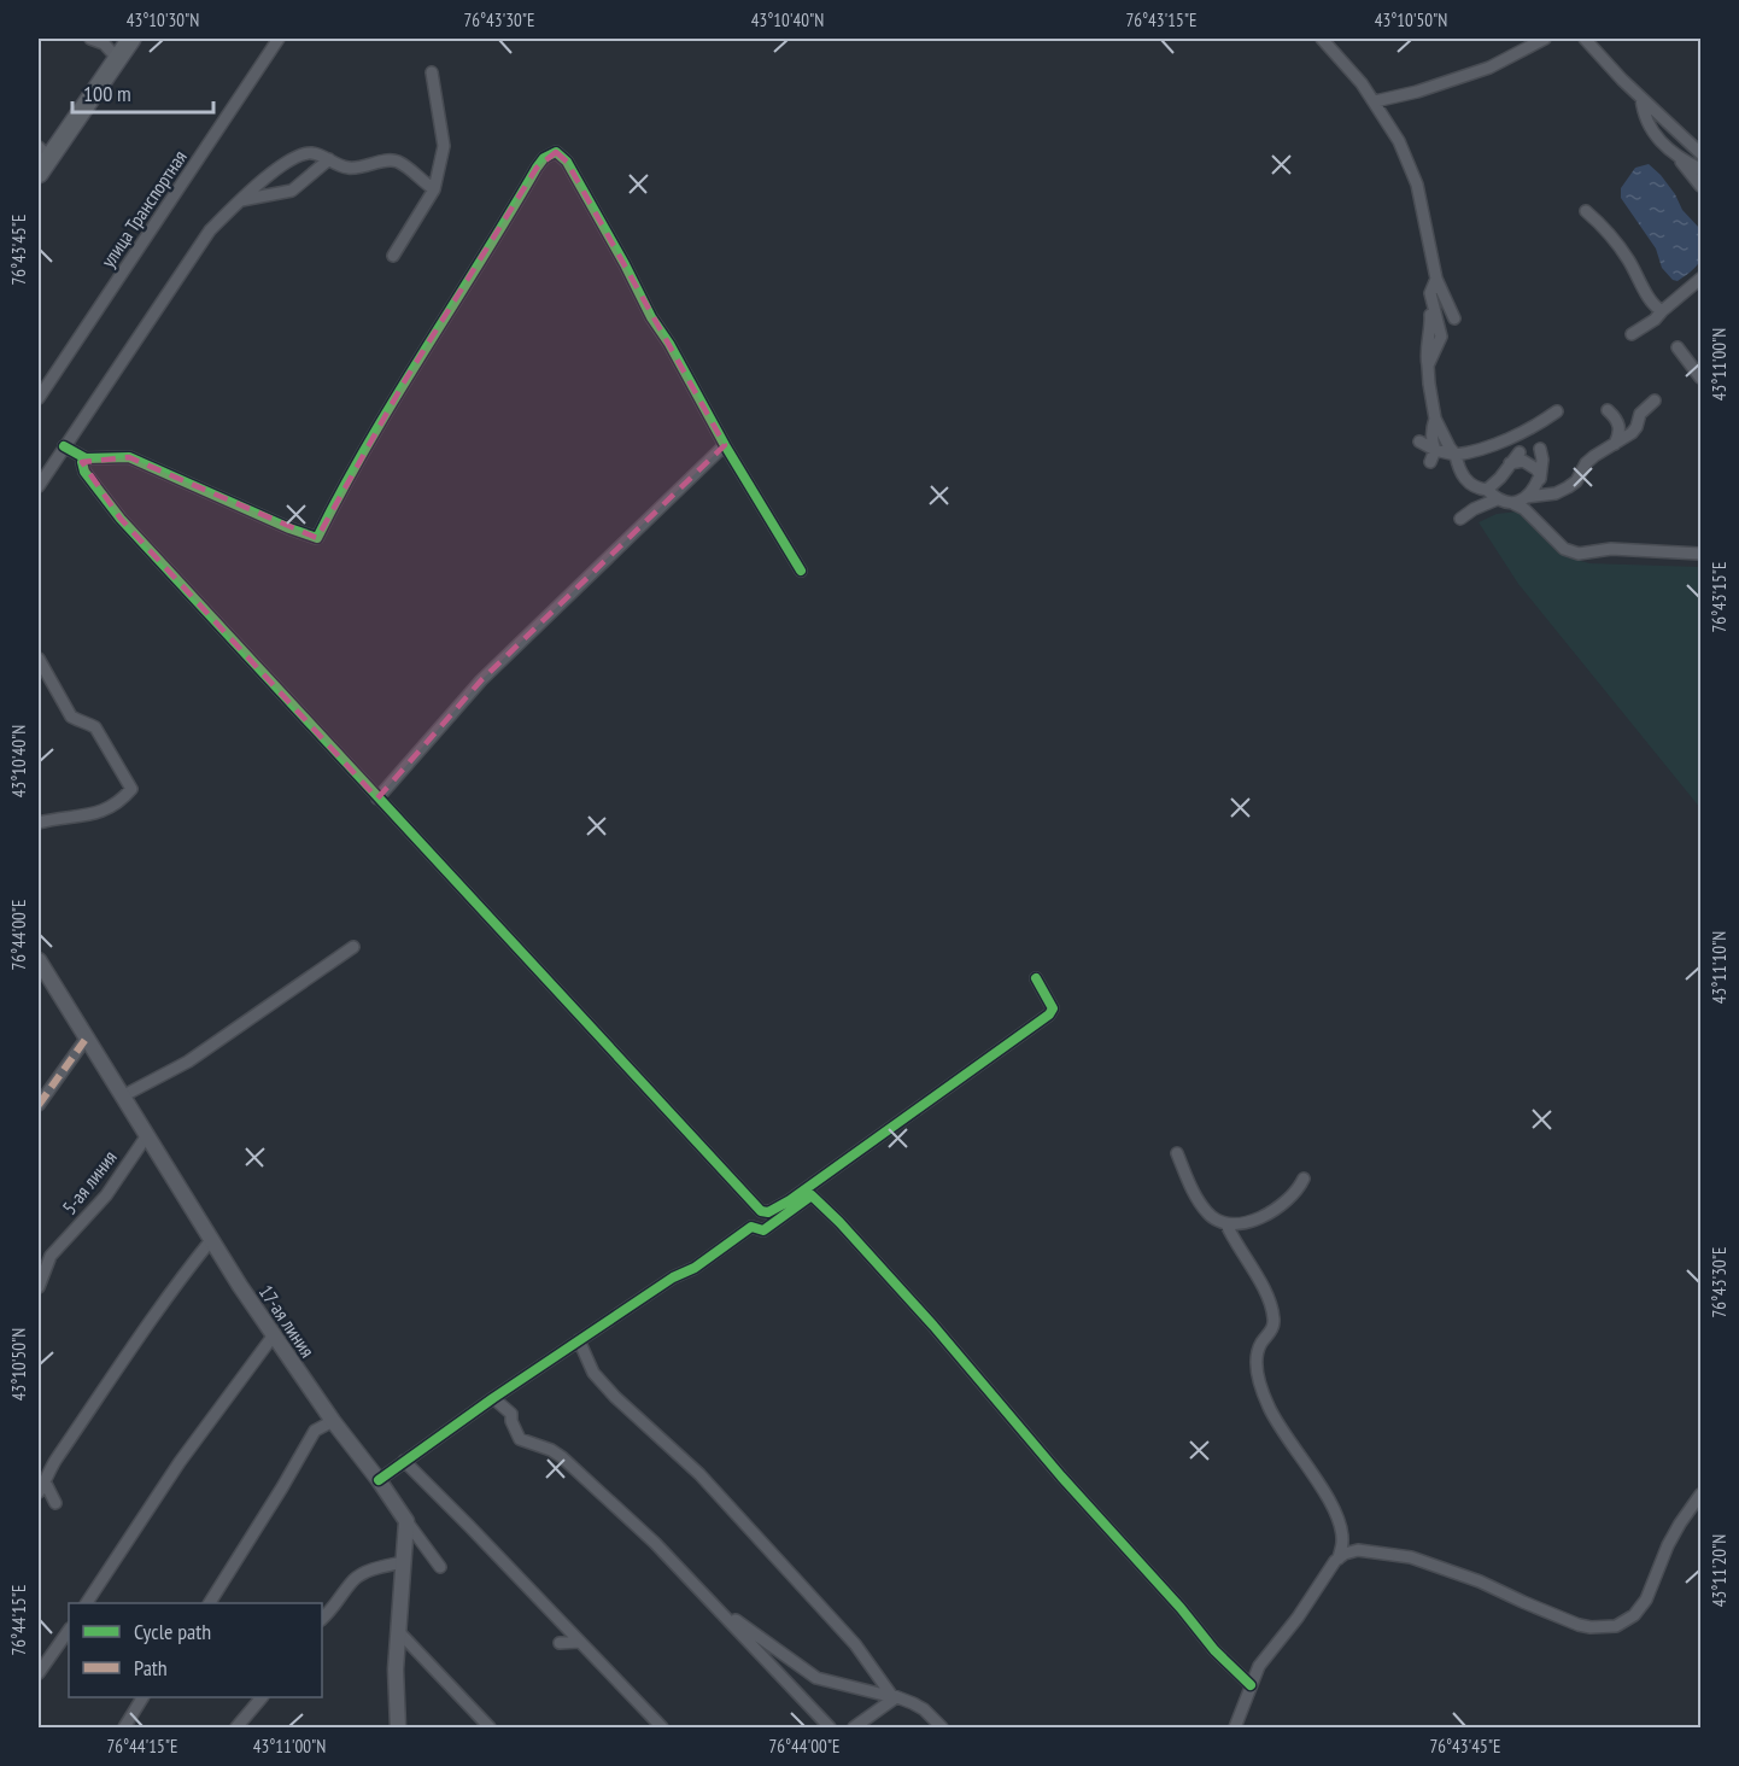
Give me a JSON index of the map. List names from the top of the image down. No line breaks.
{"streets":{"street":["улица Транспортная","5-ая линия","17-ая линия"]},"crossings":[["5-ая линия","17-ая линия"]],"legend":["Cycle path","Path"],"scale_bar":"100 m","coordinates":["43°10'30\"N","76°43'30\"E","43°10'40\"N","76°43'15\"E","43°10'50\"N","76°43'45\"E","43°11'00\"N","76°44'00\"E","43°11'10\"N","43°11'20\"N","76°44'15\"E"]}
